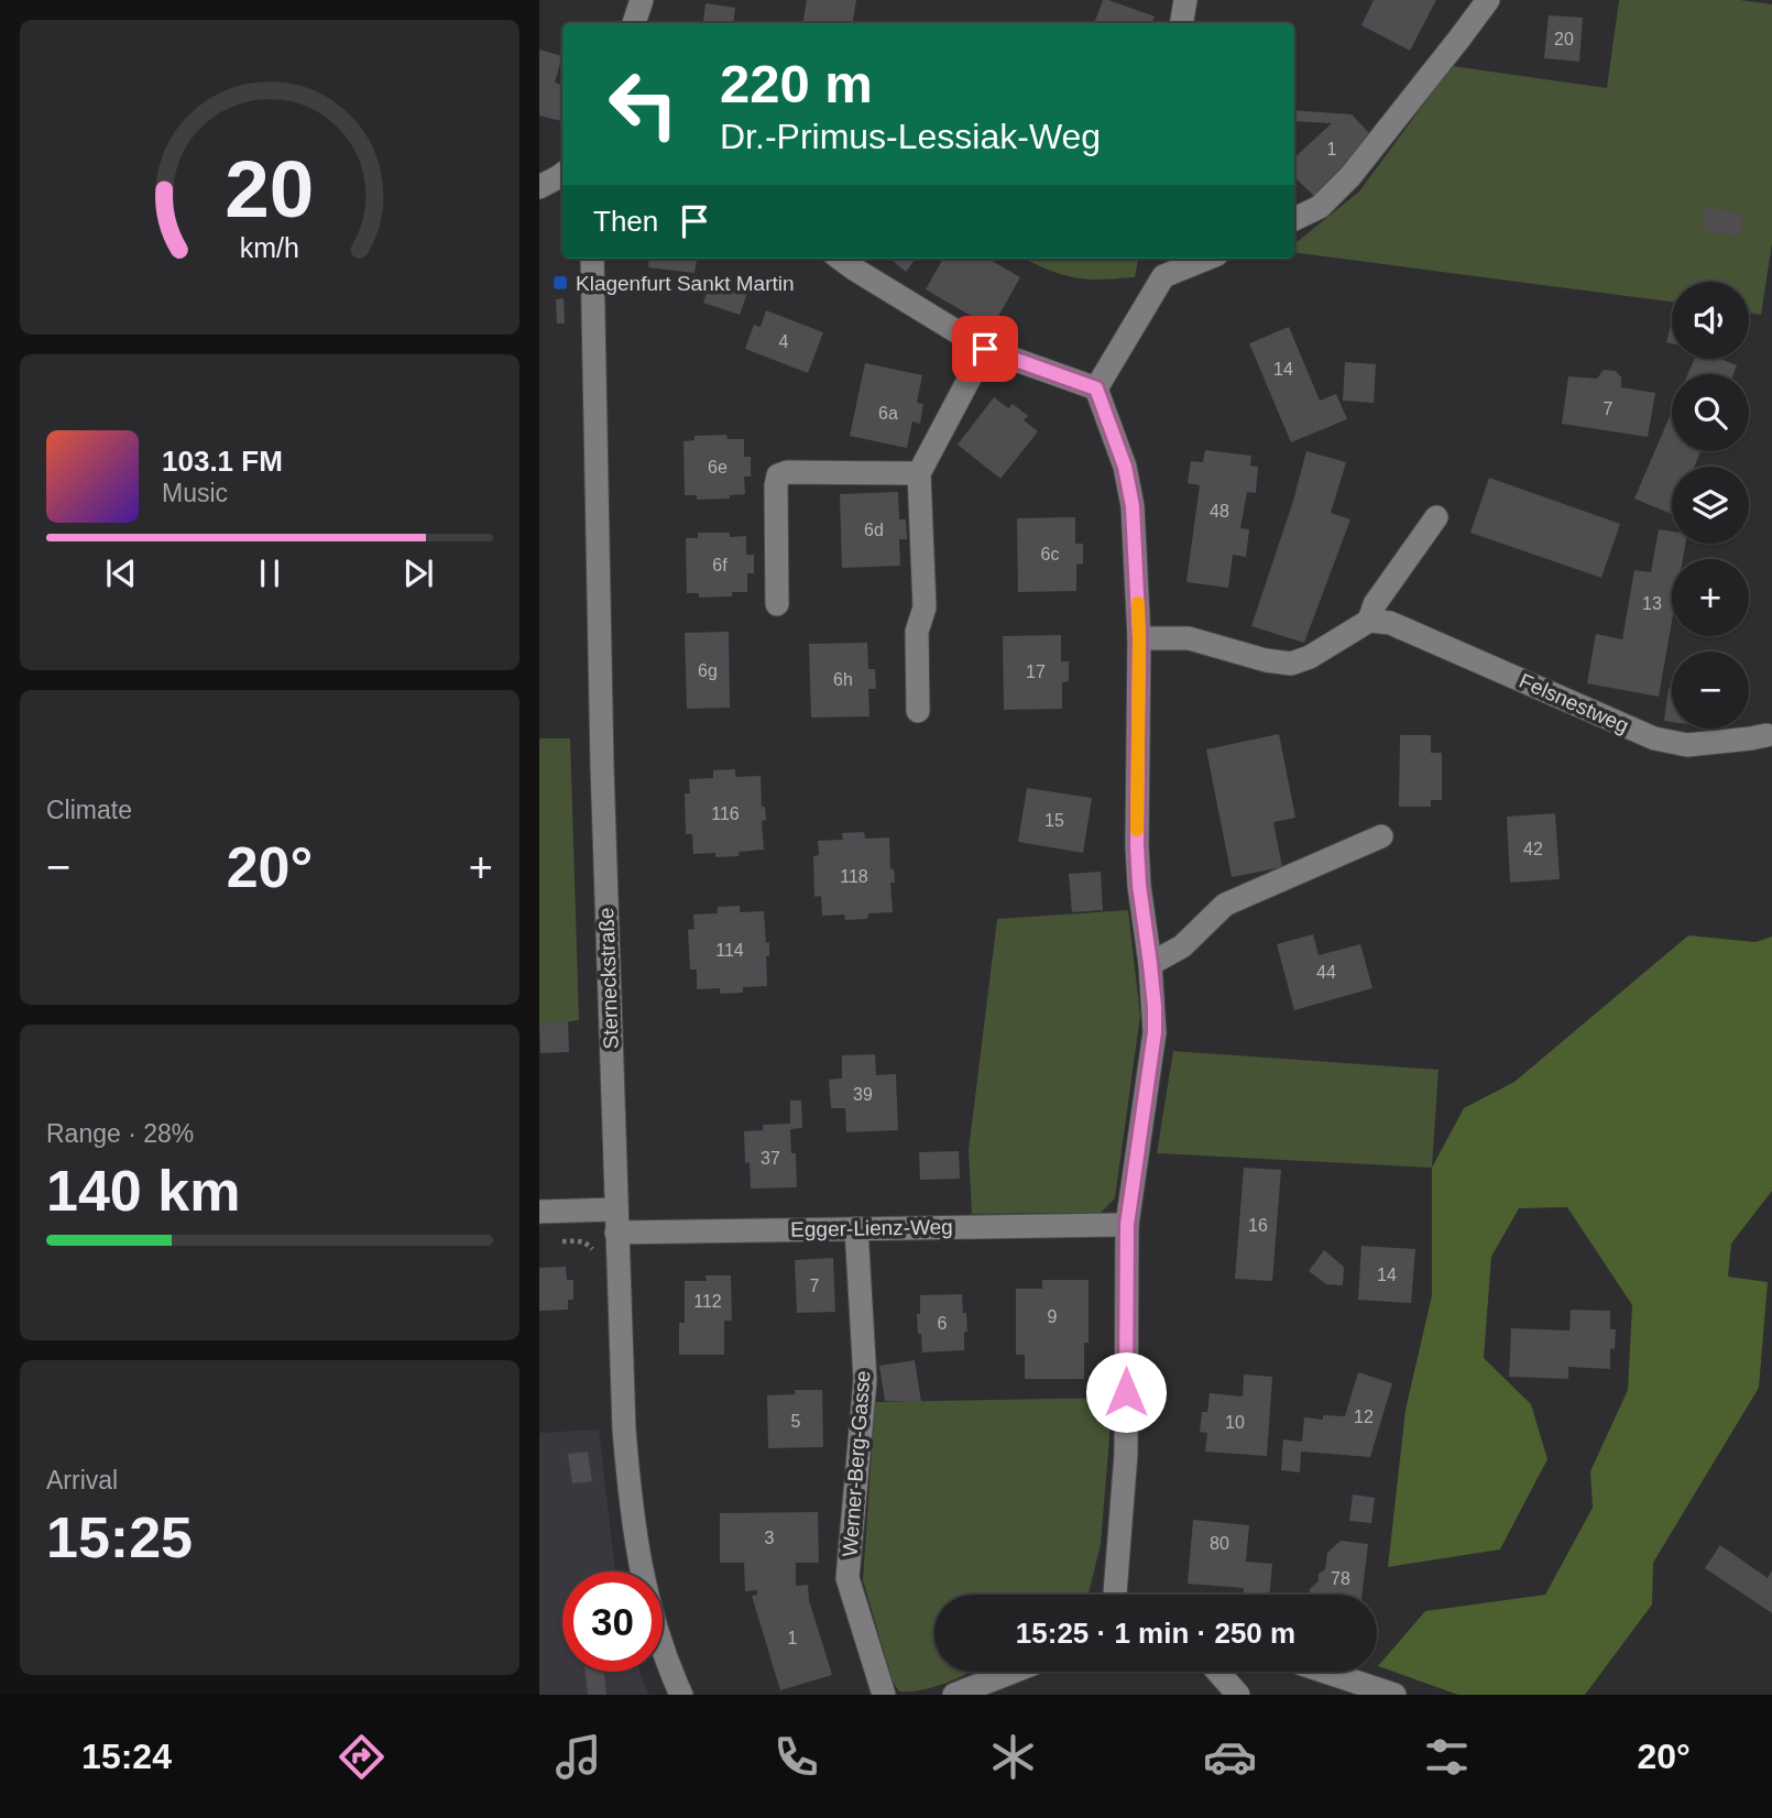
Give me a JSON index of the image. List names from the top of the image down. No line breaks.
{"streets":{"street":["Felsnestweg","Sterneckstraße","Egger-Lienz-Weg","Werner-Berg-Gasse"]},"crossings":[["Sterneckstraße","Egger-Lienz-Weg"],["Egger-Lienz-Weg","Werner-Berg-Gasse"]],"places":{"transit":["Klagenfurt Sankt Martin"]},"house_numbers":["20","1","4","14","7","6a","6e","48","6d","6c","6f","13","6g","17","6h","116","15","42","118","114","44","39","37","16","14","7","112","9","6","12","5","10","3","80","78","1"],"page":{"turn":["220 m","Dr.-Primus-Lessiak-Weg"],"then":"Then","map_buttons":["+","−"],"song":["103.1 FM","Music"],"tile":["Climate",["Range · 28%","140 km"],["Arrival","15:25"]],"heat":["−","20°","+"],"limit":"30","trip":"15:25 · 1 min · 250 m","tabs":["15:24","20°"],"gauge":["20","km/h"]}}
